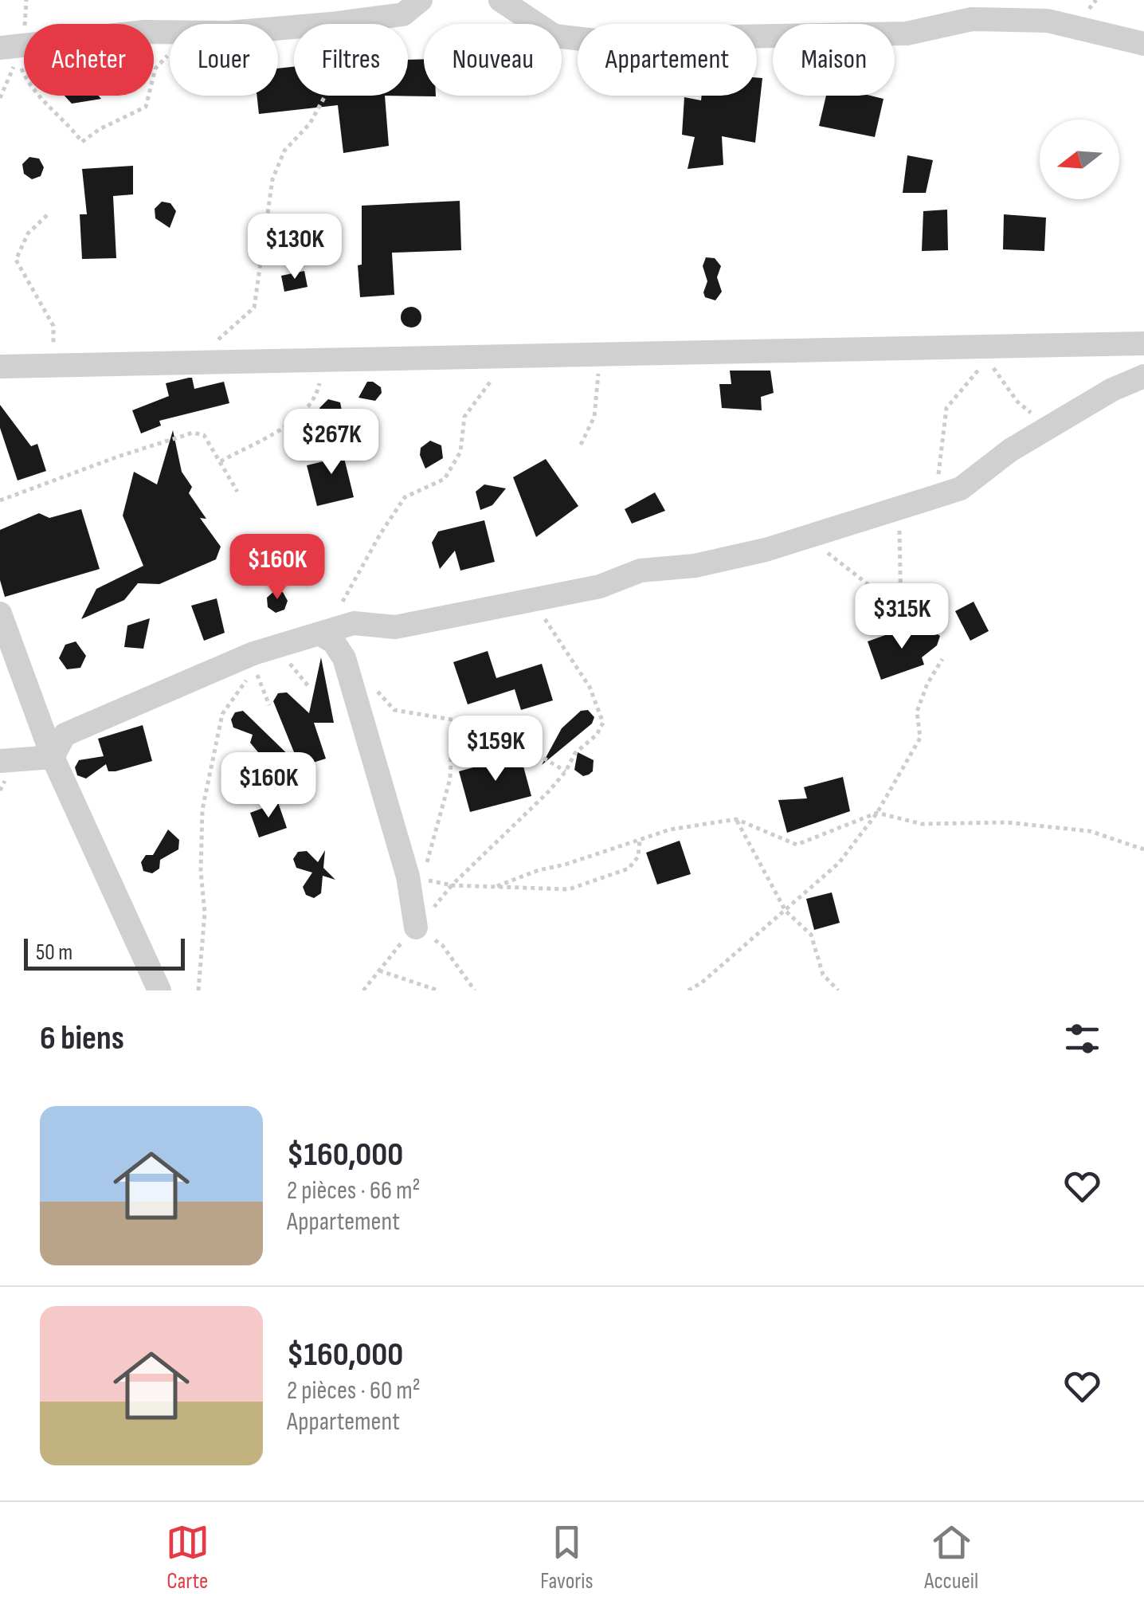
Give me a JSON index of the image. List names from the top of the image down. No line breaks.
{"scale_bar":"50 m","north":"left","page":{"chip":["Acheter","Louer","Filtres","Nouveau","Appartement","Maison"],"price":["$130K","$267K","$160K","$315K","$159K","$160K"],"scale":"50 m","heading":"6 biens","list":[{"name":"$160,000","note":"2 pièces · 66 m² · Appartement"},{"name":"$160,000","note":"2 pièces · 60 m² · Appartement"}],"tabs":["Carte","Favoris","Accueil"]}}
